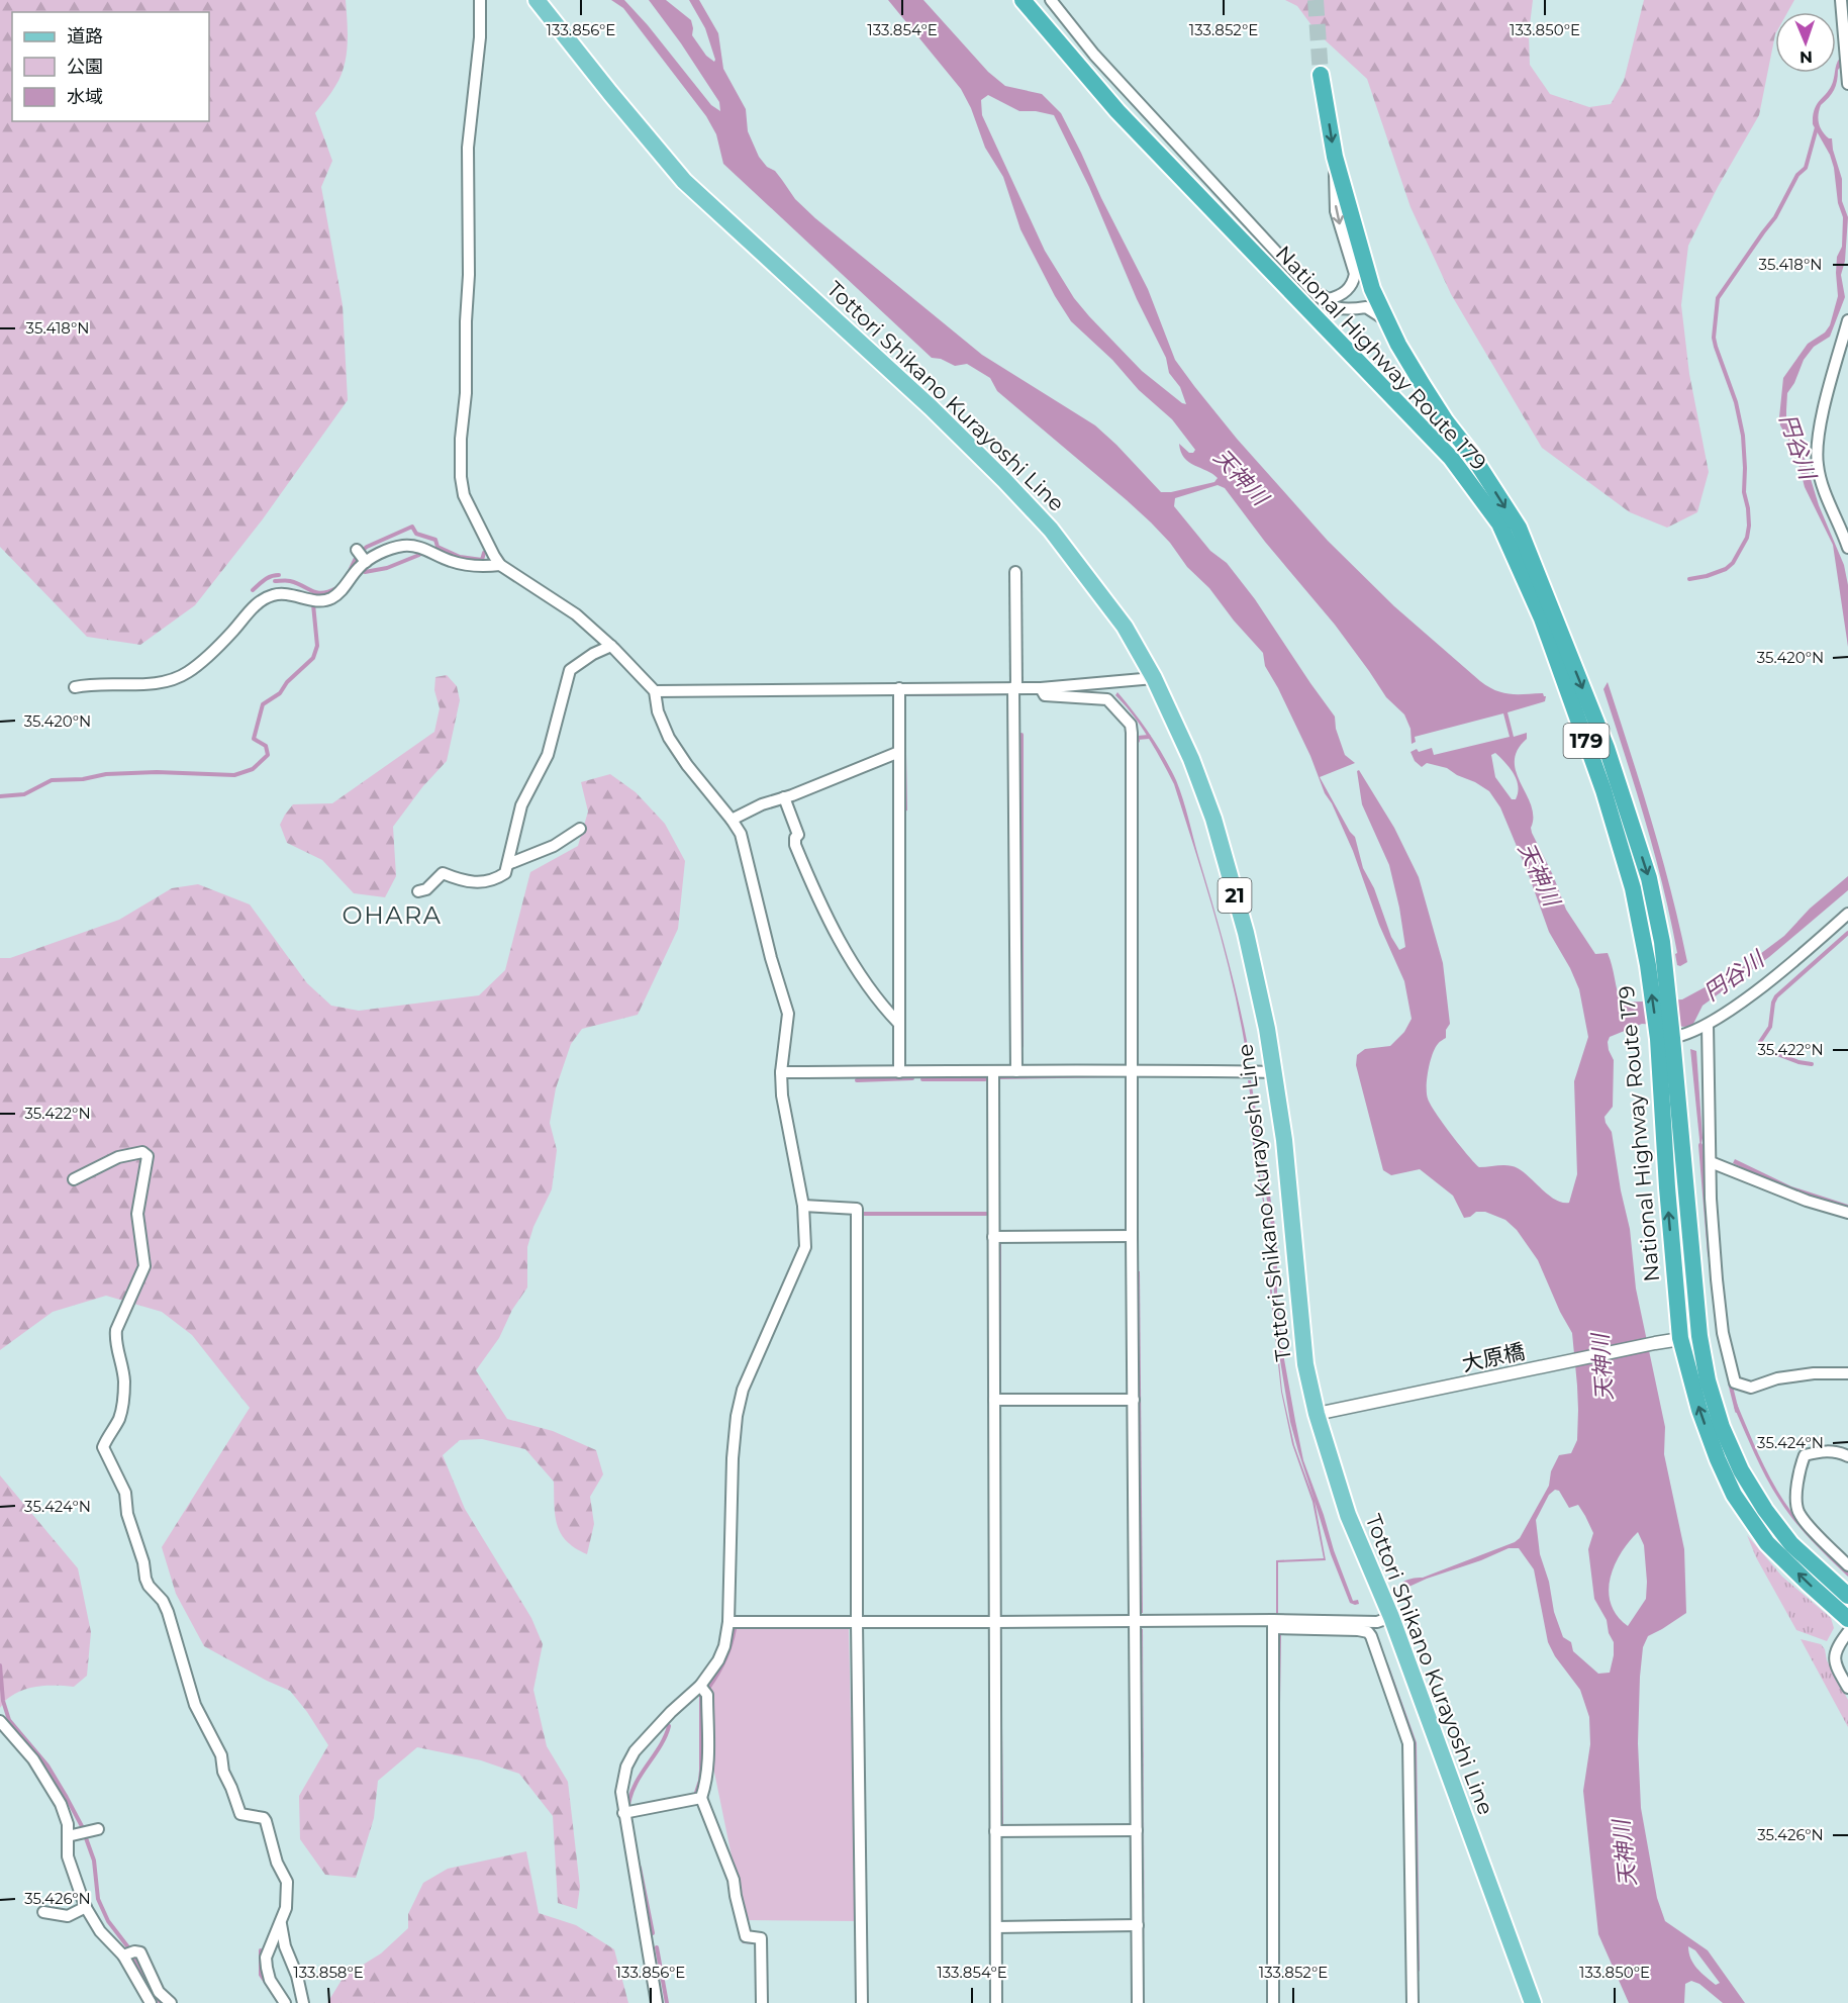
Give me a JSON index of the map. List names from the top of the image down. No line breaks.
{"streets":{"highway":["National Highway Route 179","179"],"main road":["Tottori Shikano Kurayoshi Line","21"],"street":["大原橋"]},"crossings":[["National Highway Route 179","大原橋"],["Tottori Shikano Kurayoshi Line","大原橋"]],"districts":["OHARA"],"water":["円谷川","天神川"],"legend":["道路","公園","水域"],"north":"bottom","coordinates":["133.856°E","133.854°E","133.852°E","133.850°E","35.418°N","35.420°N","35.422°N","35.424°N","35.426°N","133.858°E"]}
